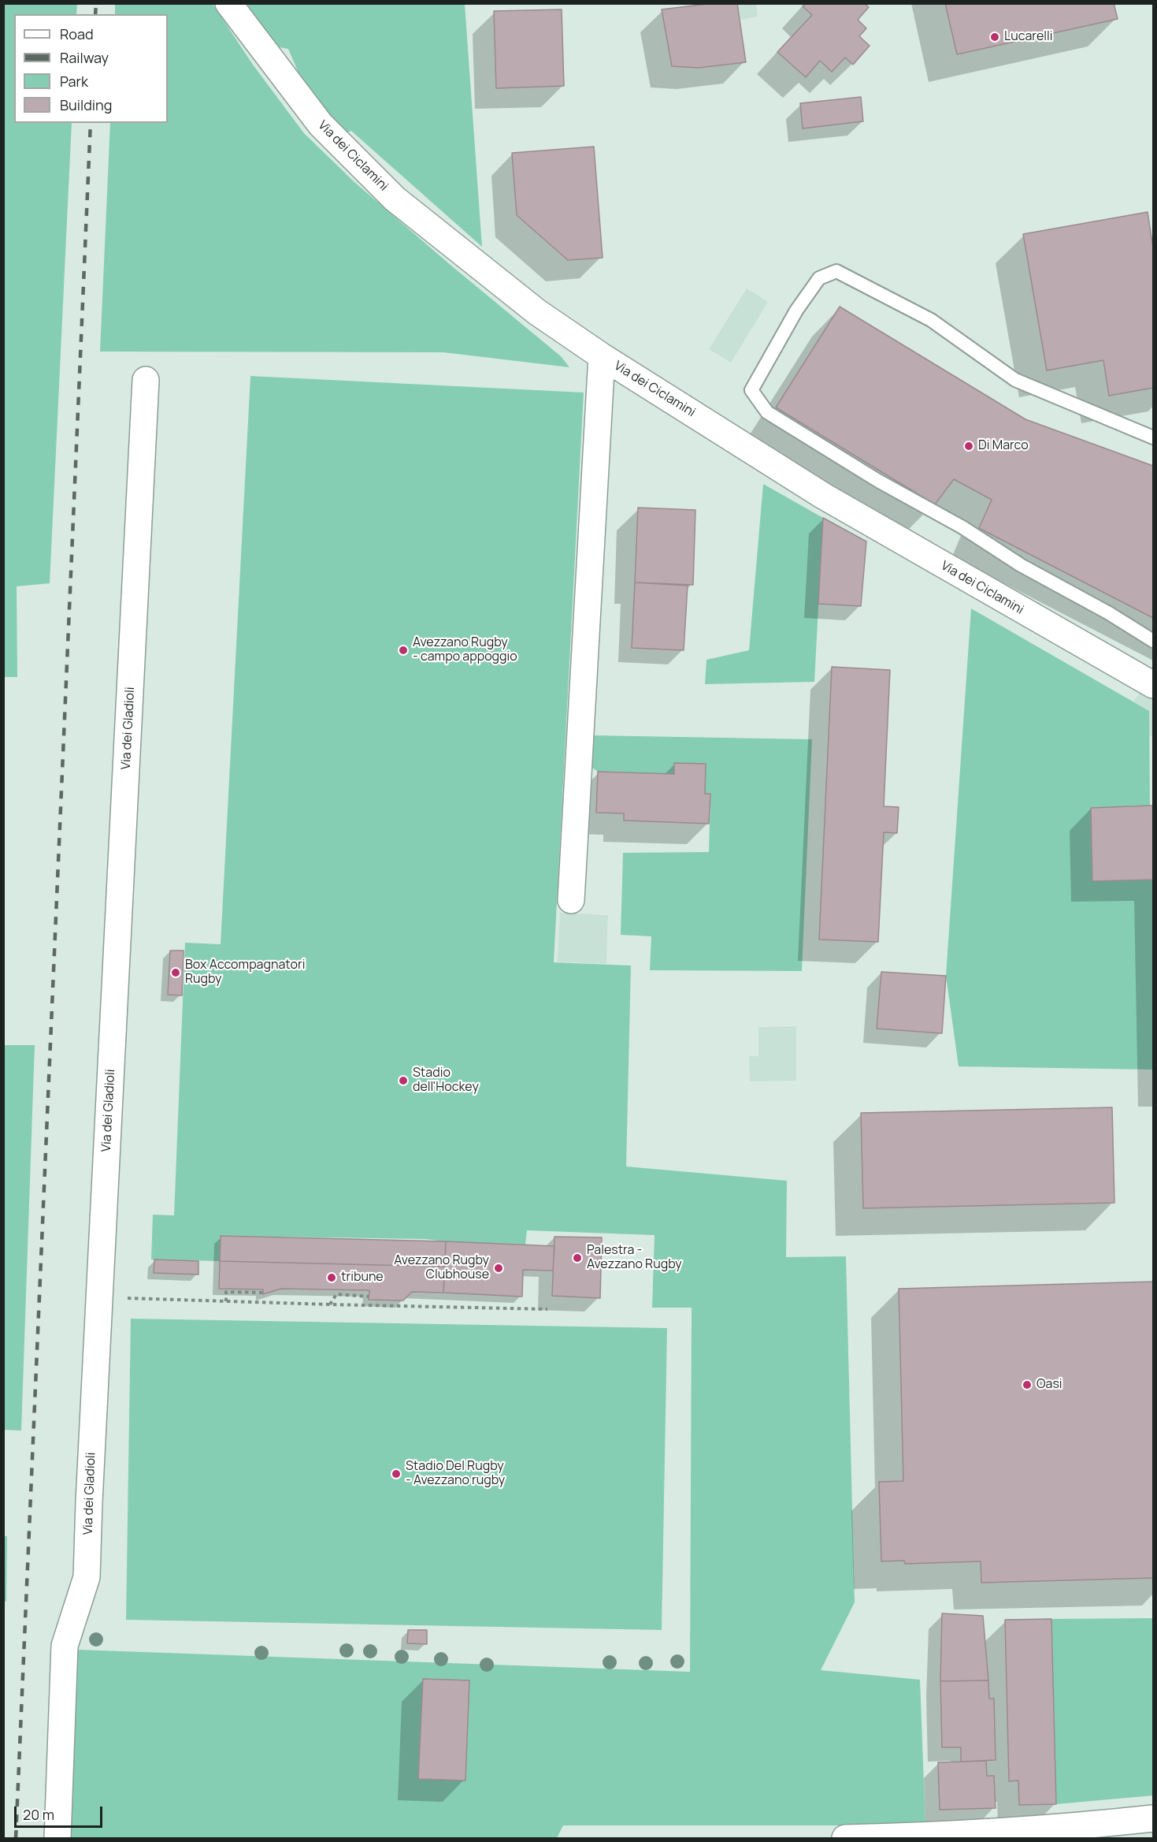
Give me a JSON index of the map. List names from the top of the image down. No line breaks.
{"streets":{"street":["Via dei Ciclamini","Via dei Gladioli"]},"places":["Lucarelli","Di Marco","Avezzano Rugby - campo appoggio","Box Accompagnatori Rugby","Stadio dell'Hockey","Palestra - Avezzano Rugby","Avezzano Rugby Clubhouse","tribune","Oasi","Stadio Del Rugby - Avezzano rugby"],"legend":["Road","Railway","Park","Building"],"scale_bar":"20 m"}
